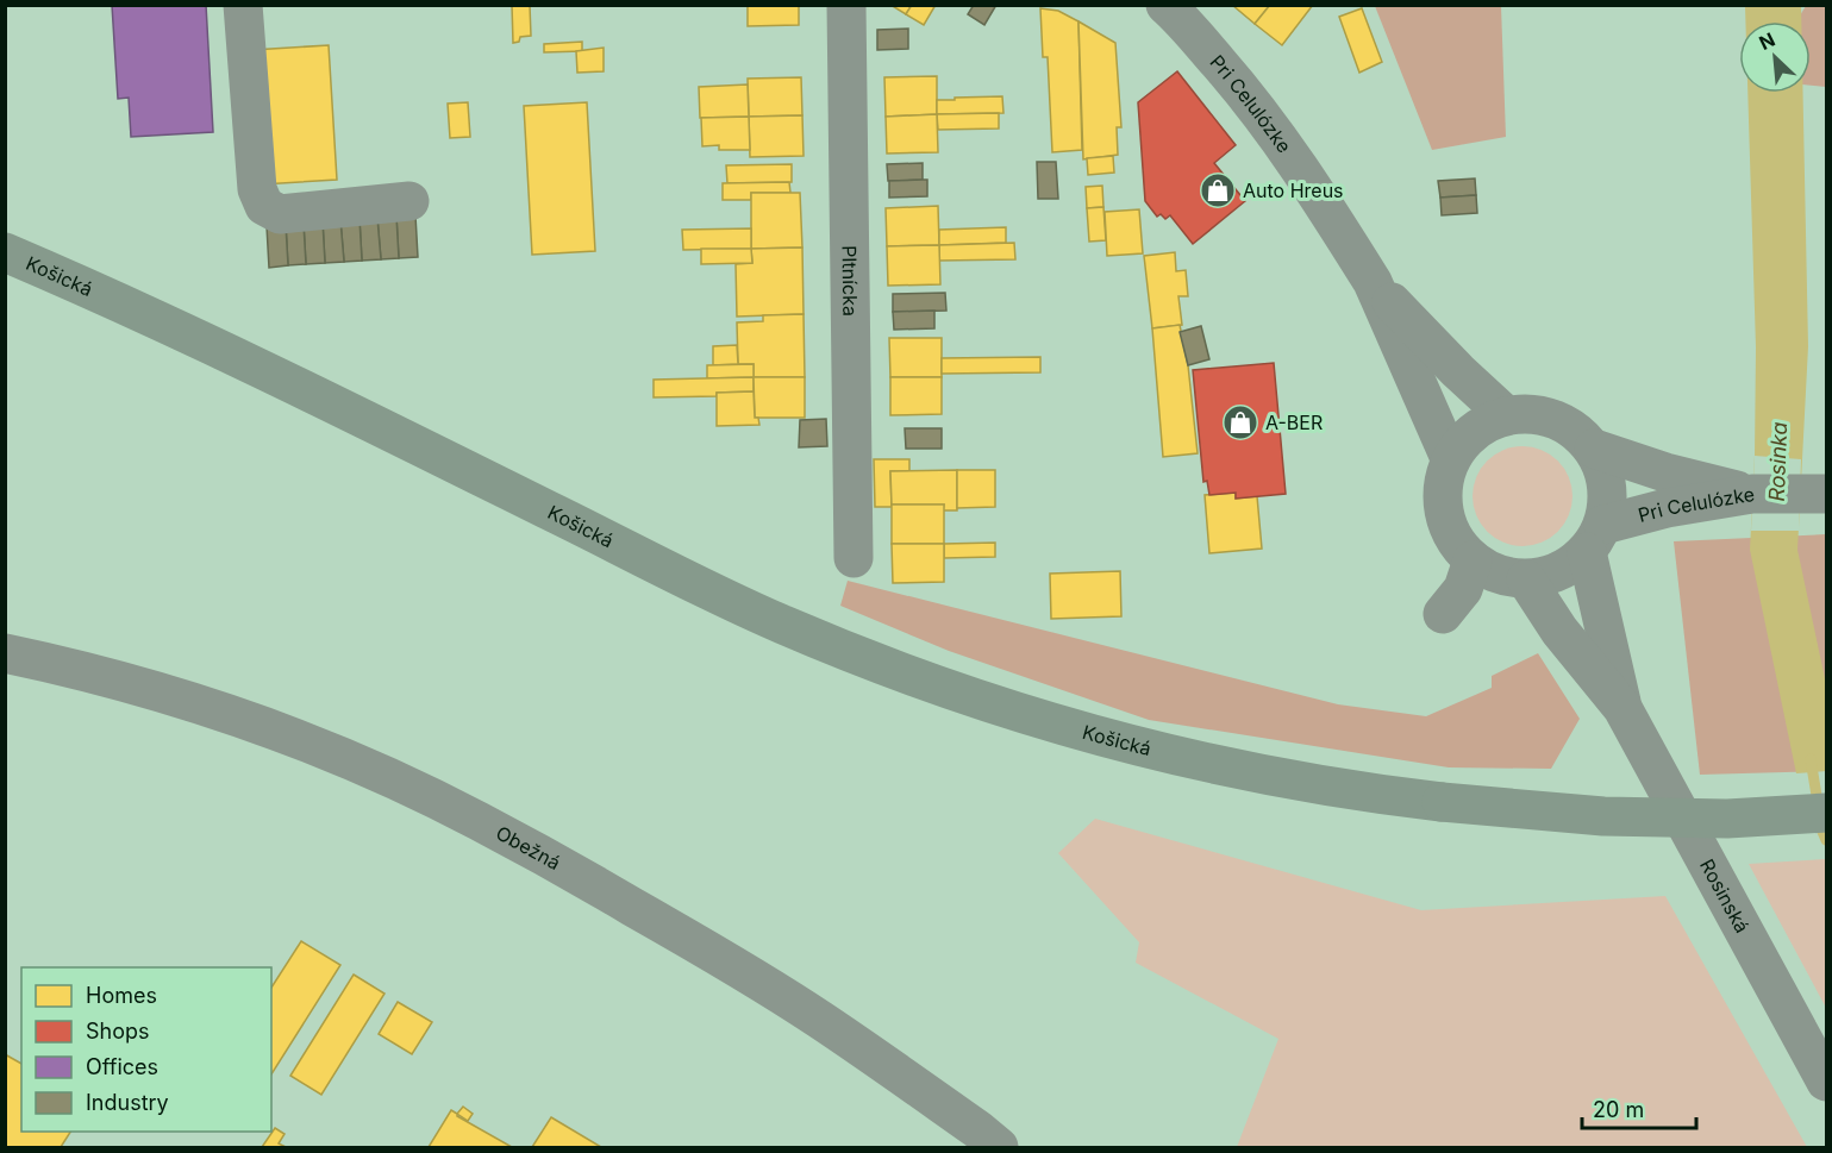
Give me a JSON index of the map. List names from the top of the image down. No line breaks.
{"streets":{"main road":["Košická"],"street":["Pri Celulózke","Pltnícka","Obežná","Rosinská"]},"crossings":[["Pri Celulózke","Rosinská"]],"water":["Rosinka"],"places":{"shop":["Auto Hreus","A-BER"]},"legend":["Homes","Shops","Offices","Industry"],"scale_bar":"20 m","north":"top left"}
